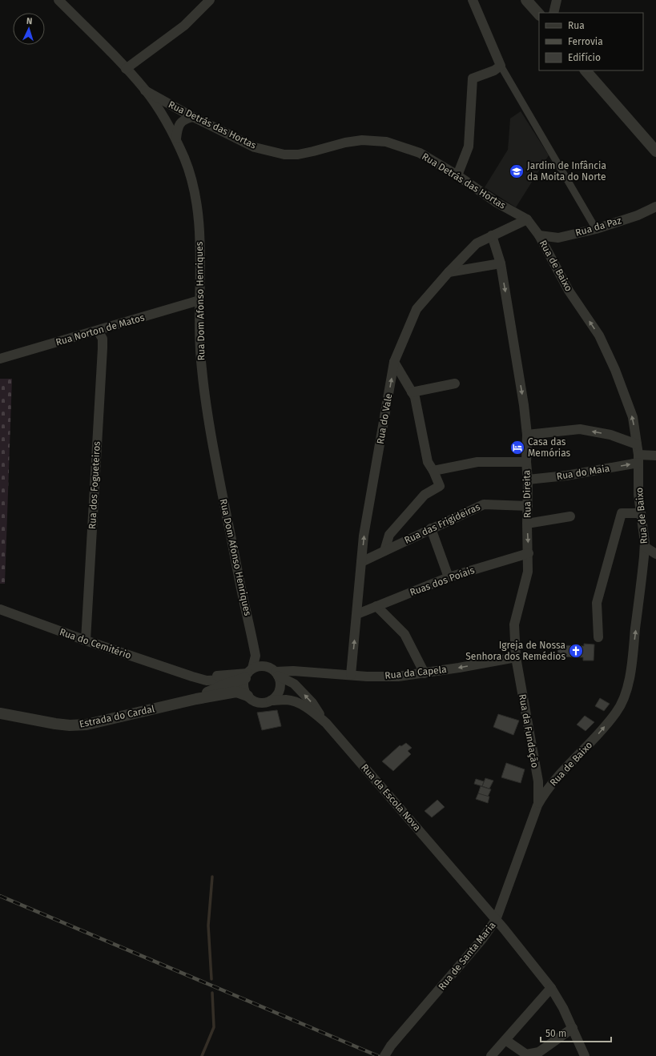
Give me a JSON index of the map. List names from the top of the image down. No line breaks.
{"streets":{"street":["Rua Detrás das Hortas","Rua da Paz","Rua de Baixo","Rua Dom Afonso Henriques","Rua Norton de Matos","Rua do Vale","Rua do Maia","Rua dos Fogueteiros","Rua Direita","Rua das Frigideiras","Ruas dos Poíais","Rua do Cemitério","Rua da Capela","Estrada do Cardal","Rua da Fundação","Rua da Escola Nova","Rua de Santa Maria"]},"crossings":[["Rua Detrás das Hortas","Rua da Paz"],["Rua Detrás das Hortas","Rua de Baixo"],["Rua Detrás das Hortas","Rua Dom Afonso Henriques"],["Rua Detrás das Hortas","Rua do Vale"],["Rua da Paz","Rua de Baixo"],["Rua de Baixo","Rua do Maia"],["Rua de Baixo","Rua da Fundação"],["Rua de Baixo","Rua de Santa Maria"],["Rua Dom Afonso Henriques","Rua Norton de Matos"],["Rua Dom Afonso Henriques","Rua do Cemitério"],["Rua Dom Afonso Henriques","Rua da Capela"],["Rua Dom Afonso Henriques","Estrada do Cardal"],["Rua Dom Afonso Henriques","Rua da Escola Nova"],["Rua Norton de Matos","Rua dos Fogueteiros"],["Rua do Vale","Rua Direita"],["Rua do Vale","Rua das Frigideiras"],["Rua do Vale","Ruas dos Poíais"],["Rua do Vale","Rua da Capela"],["Rua do Maia","Rua Direita"],["Rua dos Fogueteiros","Rua do Cemitério"],["Rua Direita","Rua das Frigideiras"],["Rua Direita","Ruas dos Poíais"],["Rua Direita","Rua da Capela"],["Rua Direita","Rua da Fundação"],["Rua do Cemitério","Rua da Capela"],["Rua do Cemitério","Estrada do Cardal"],["Rua do Cemitério","Rua da Escola Nova"],["Rua da Capela","Estrada do Cardal"],["Rua da Capela","Rua da Fundação"],["Rua da Capela","Rua da Escola Nova"],["Estrada do Cardal","Rua da Escola Nova"],["Rua da Fundação","Rua de Santa Maria"],["Rua da Escola Nova","Rua de Santa Maria"]],"one_way":["Rua de Baixo","Rua Direita"],"places":{"school or university":["Jardim de Infância da Moita do Norte"],"hotel":["Casa das Memórias"],"church":["Igreja de Nossa Senhora dos Remédios"]},"legend":["Rua","Ferrovia","Edifício"],"scale_bar":"50 m","north":"top"}
